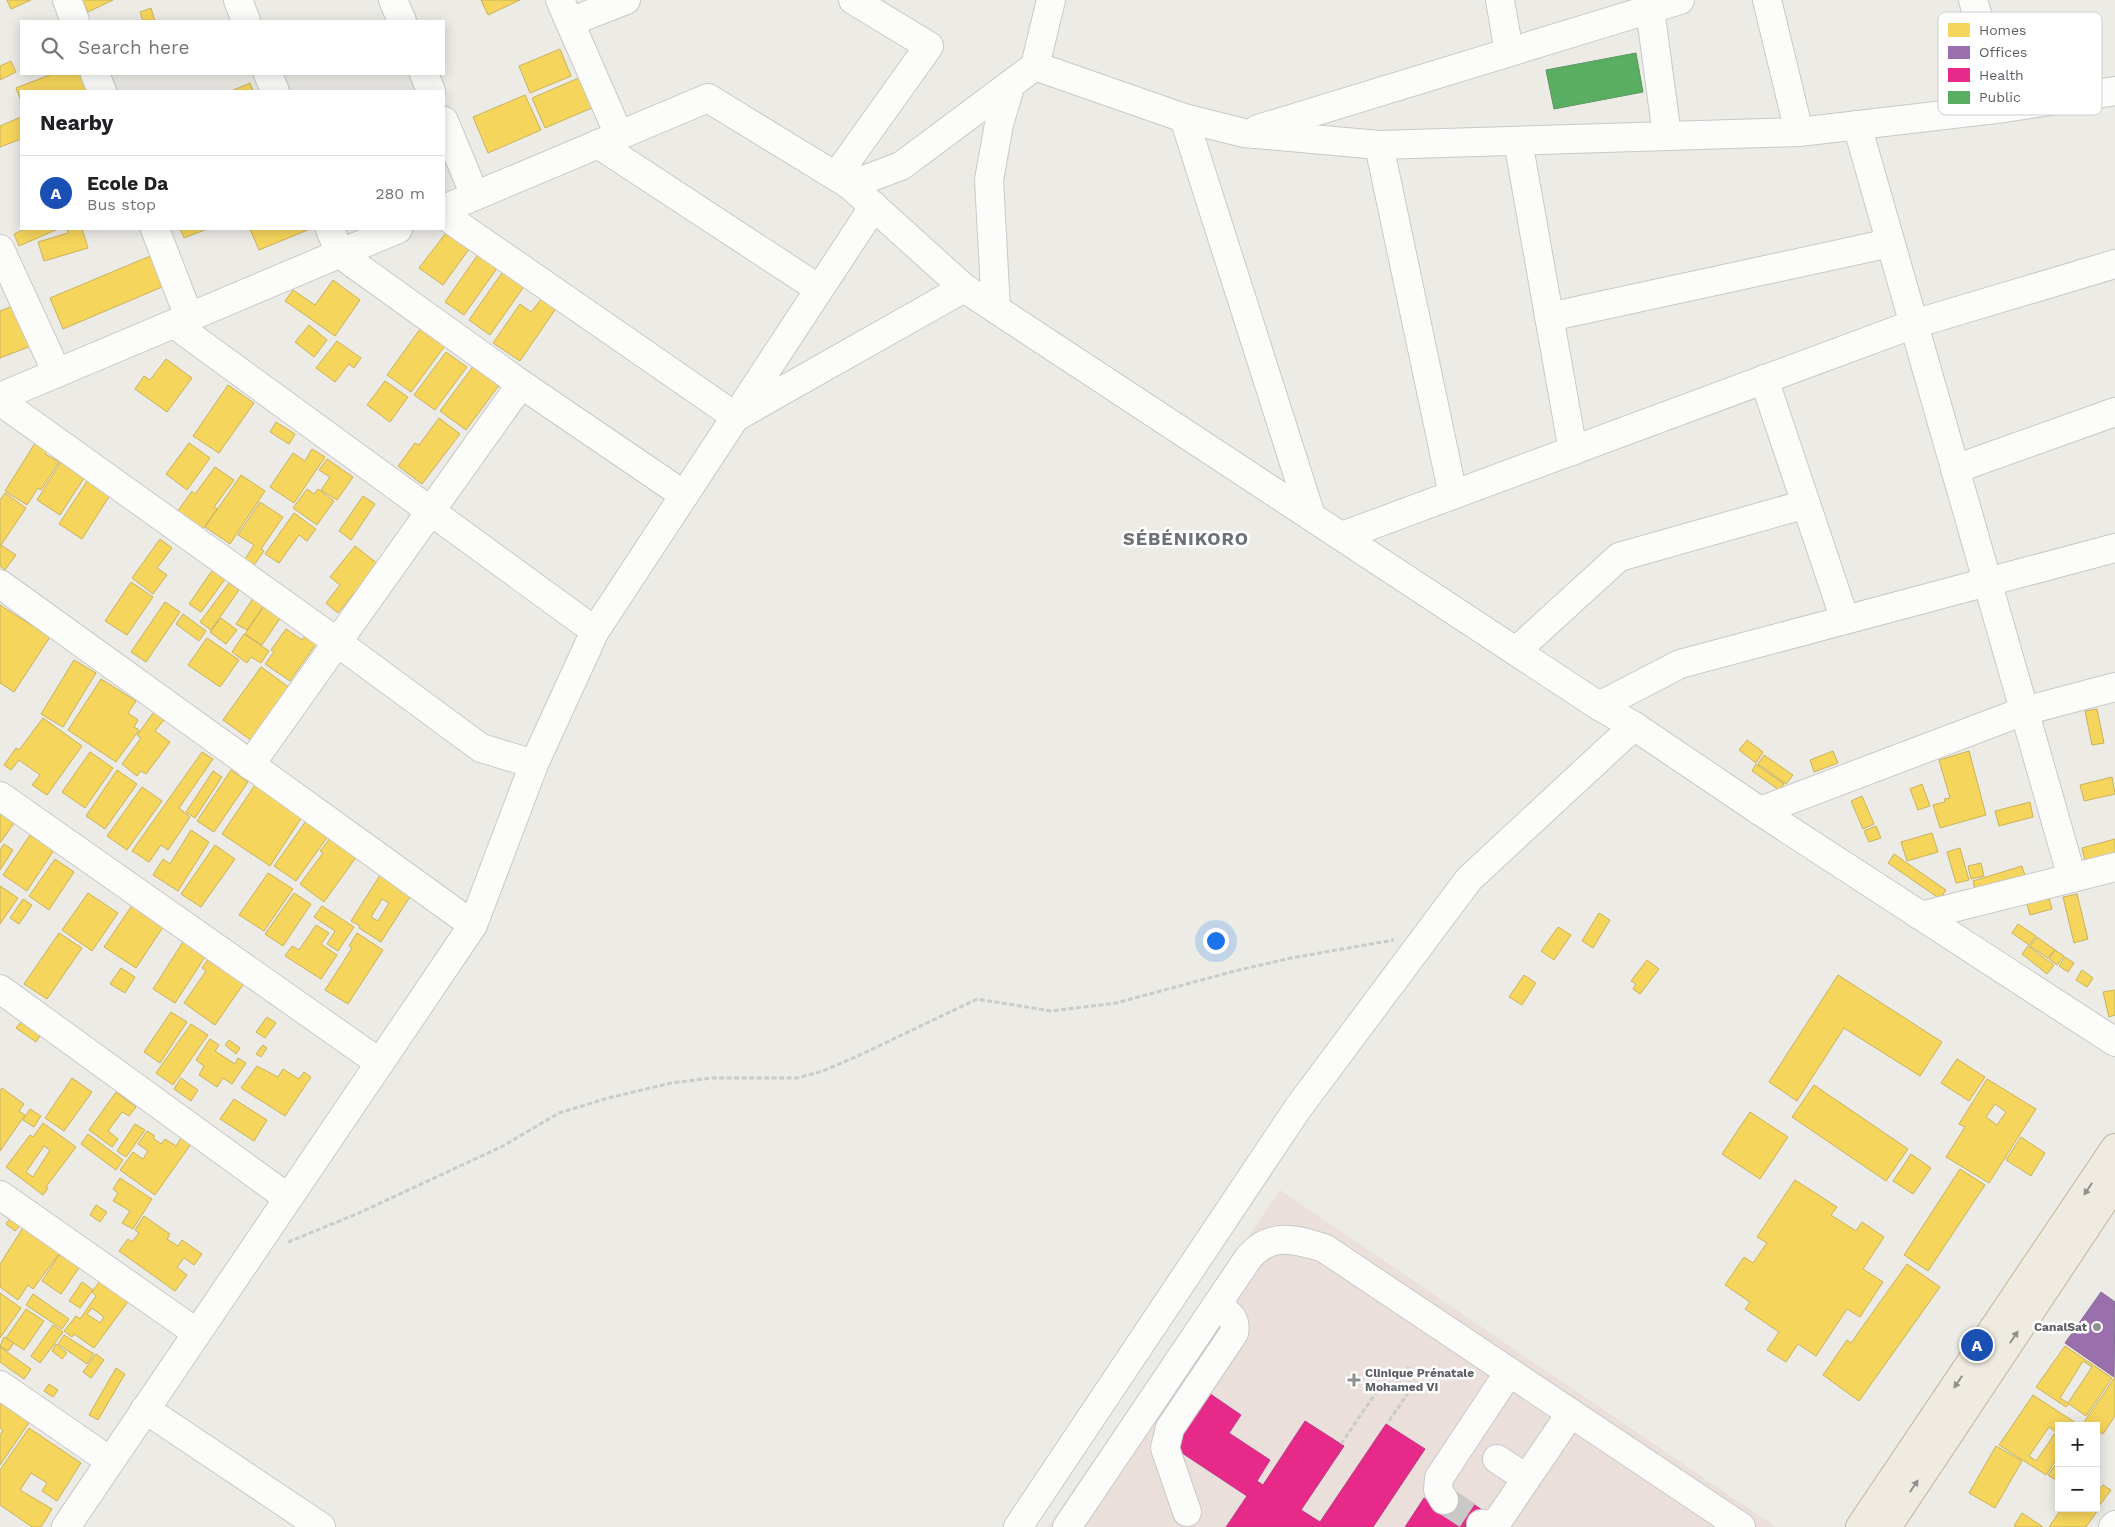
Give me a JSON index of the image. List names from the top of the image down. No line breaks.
{"districts":["SÉBÉNIKORO"],"places":{"other":["CanalSat"],"health":["Clinique Prénatale Mohamed VI"]},"legend":["Homes","Offices","Health","Public"],"page":{"search":"Search here","heading":"Nearby","list":[{"mark":"A","name":"Ecole Da","note":"Bus stop","value":"280 m"}],"pins":"A","map_buttons":["+","−"]}}
